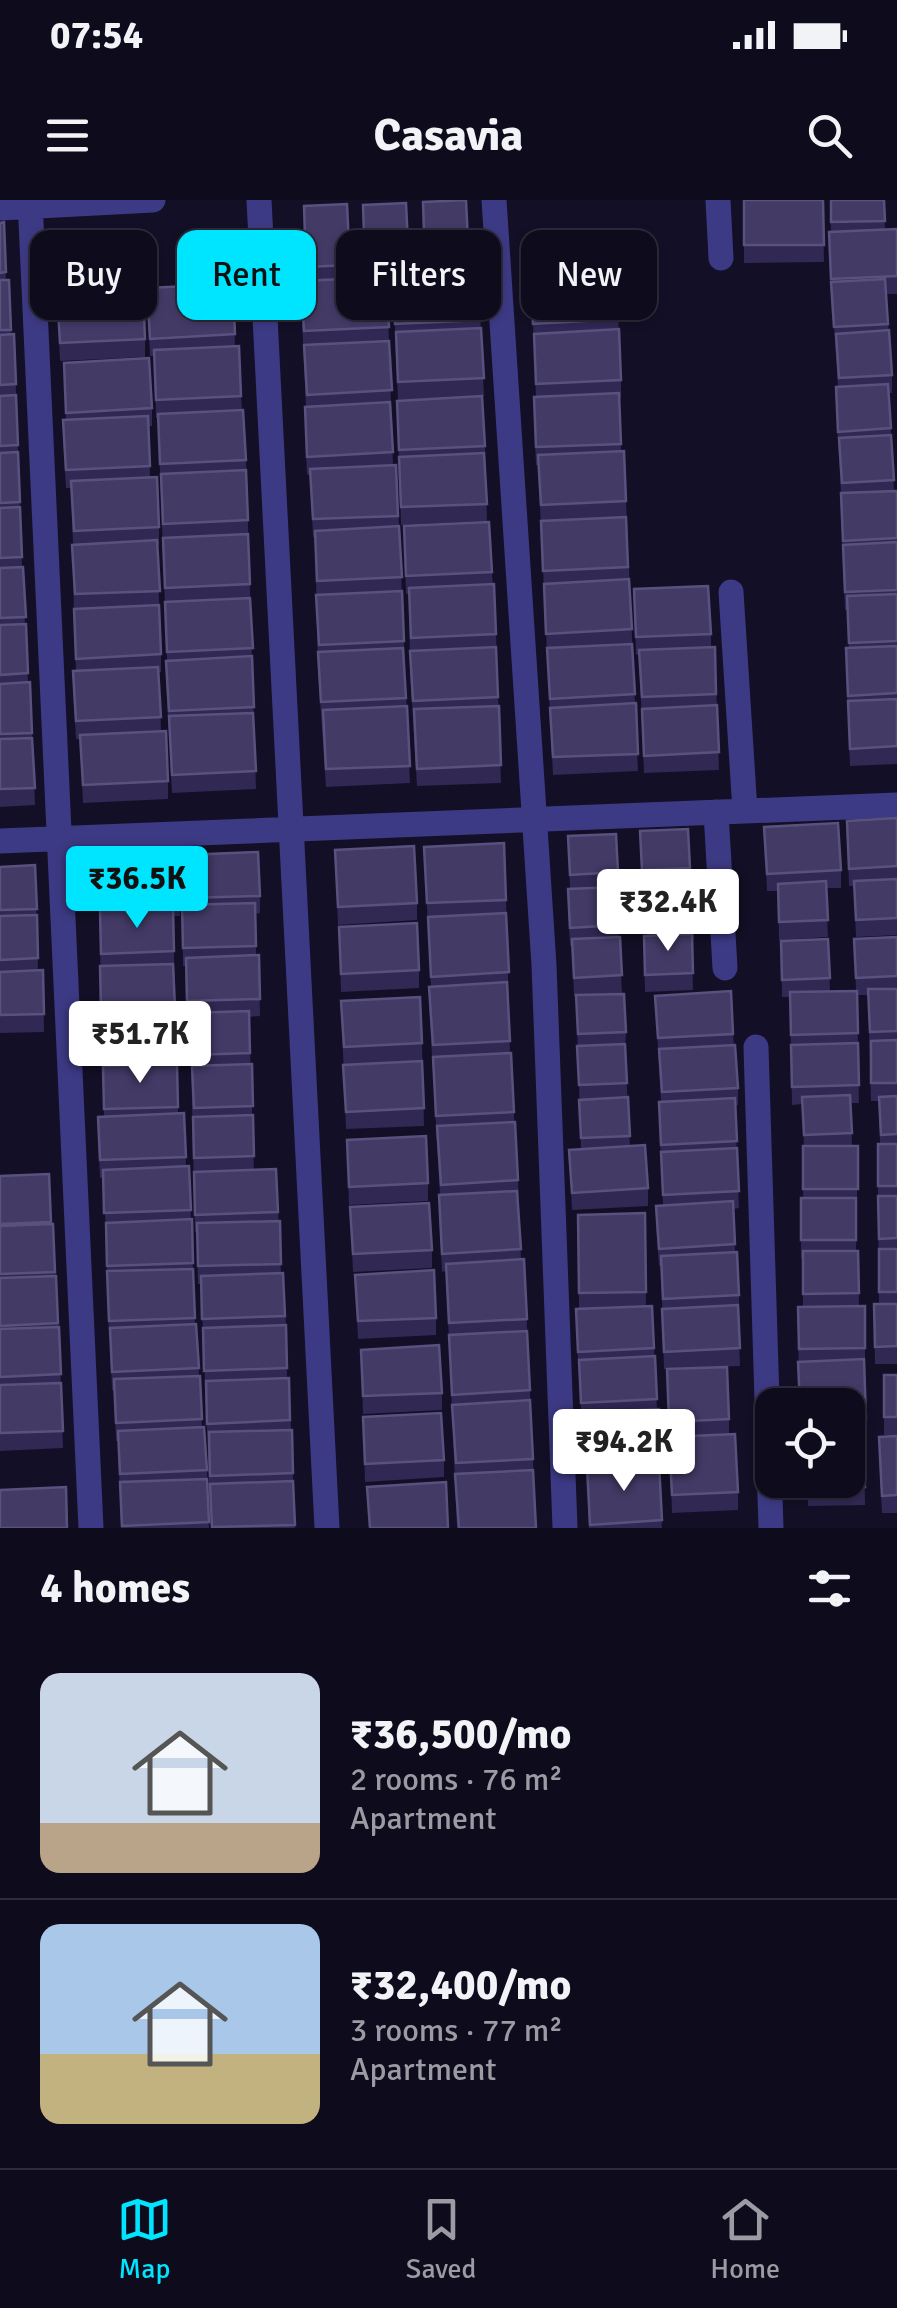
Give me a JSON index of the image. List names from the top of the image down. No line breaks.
{"page":{"status":"07:54","header":"Casavia","chip":["Buy","Rent","Filters","New"],"price":["₹36.5K","₹32.4K","₹51.7K","₹94.2K"],"heading":"4 homes","list":[{"name":"₹36,500/mo","note":"2 rooms · 76 m² · Apartment"},{"name":"₹32,400/mo","note":"3 rooms · 77 m² · Apartment"}],"tabs":["Map","Saved","Home"]}}
